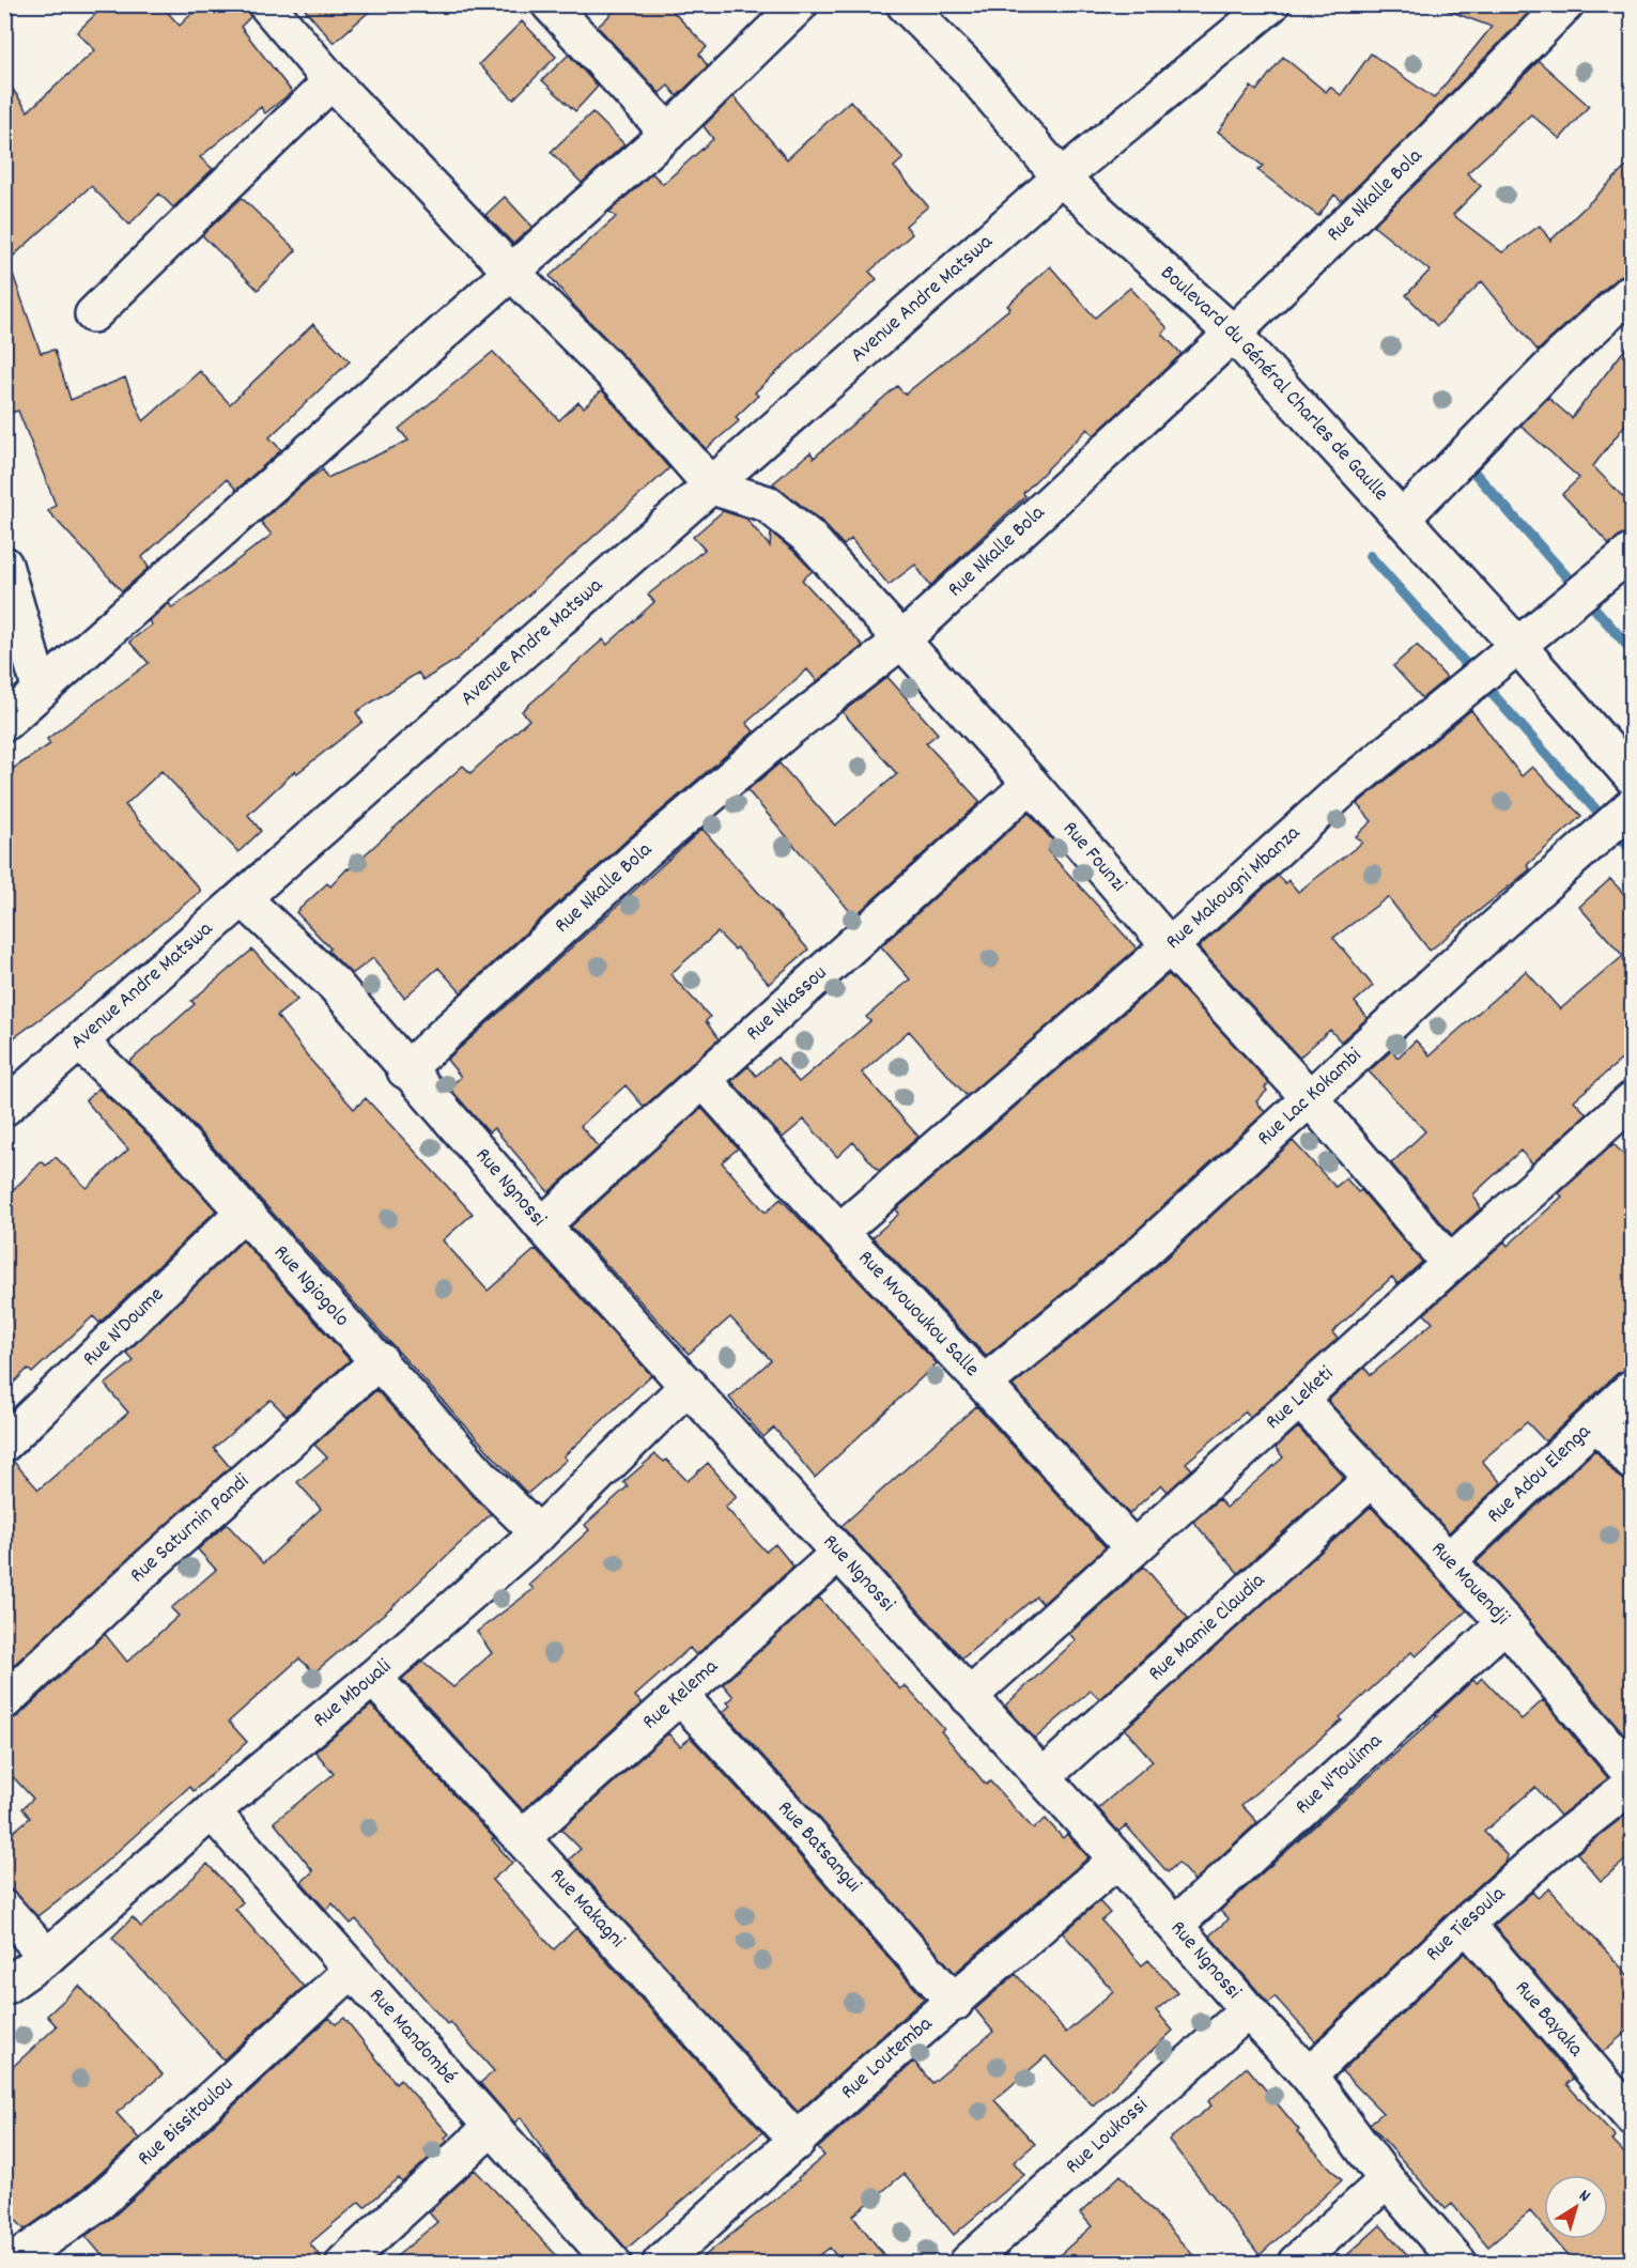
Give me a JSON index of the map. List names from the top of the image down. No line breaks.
{"streets":{"street":["Rue Nkalle Bola","Avenue Andre Matswa","Boulevard du Général Charles de Gaulle","Rue Founzi","Rue Makougni Mbanza","Rue Nkassou","Rue Lac Kokambi","Rue Ngnossi","Rue Ngiogolo","Rue Mvououkou Salle","Rue N'Doume","Rue Leketi","Rue Adou Elenga","Rue Saturnin Pandi","Rue Mouendji","Rue Mamie Claudia","Rue Mbouali","Rue Kelema","Rue N'Toulima","Rue Batsangui","Rue Makagni","Rue Tiesoula","Rue Bayaka","Rue Mandombé","Rue Loutemba","Rue Bissitoulou","Rue Loukossi"]},"crossings":[["Rue Nkalle Bola","Boulevard du Général Charles de Gaulle"],["Rue Nkalle Bola","Rue Founzi"],["Rue Nkalle Bola","Rue Ngnossi"],["Avenue Andre Matswa","Boulevard du Général Charles de Gaulle"],["Avenue Andre Matswa","Rue Founzi"],["Avenue Andre Matswa","Rue Ngnossi"],["Avenue Andre Matswa","Rue Ngiogolo"],["Boulevard du Général Charles de Gaulle","Rue Makougni Mbanza"],["Rue Founzi","Rue Makougni Mbanza"],["Rue Founzi","Rue Nkassou"],["Rue Founzi","Rue Lac Kokambi"],["Rue Founzi","Rue Leketi"],["Rue Makougni Mbanza","Rue Mvououkou Salle"],["Rue Nkassou","Rue Ngnossi"],["Rue Nkassou","Rue Mvououkou Salle"],["Rue Lac Kokambi","Rue Mvououkou Salle"],["Rue Ngnossi","Rue Leketi"],["Rue Ngnossi","Rue Mamie Claudia"],["Rue Ngnossi","Rue Mbouali"],["Rue Ngnossi","Rue Kelema"],["Rue Ngnossi","Rue N'Toulima"],["Rue Ngnossi","Rue Tiesoula"],["Rue Ngnossi","Rue Loutemba"],["Rue Ngnossi","Rue Loukossi"],["Rue Ngiogolo","Rue N'Doume"],["Rue Ngiogolo","Rue Saturnin Pandi"],["Rue Ngiogolo","Rue Mbouali"],["Rue Mvououkou Salle","Rue Leketi"],["Rue Leketi","Rue Mouendji"],["Rue Adou Elenga","Rue Mouendji"],["Rue Mouendji","Rue Mamie Claudia"],["Rue Mouendji","Rue N'Toulima"],["Rue Mbouali","Rue Makagni"],["Rue Mbouali","Rue Mandombé"],["Rue Kelema","Rue Batsangui"],["Rue Kelema","Rue Makagni"],["Rue Batsangui","Rue Loutemba"],["Rue Makagni","Rue Loutemba"],["Rue Tiesoula","Rue Bayaka"],["Rue Mandombé","Rue Bissitoulou"]],"north":"top right"}
